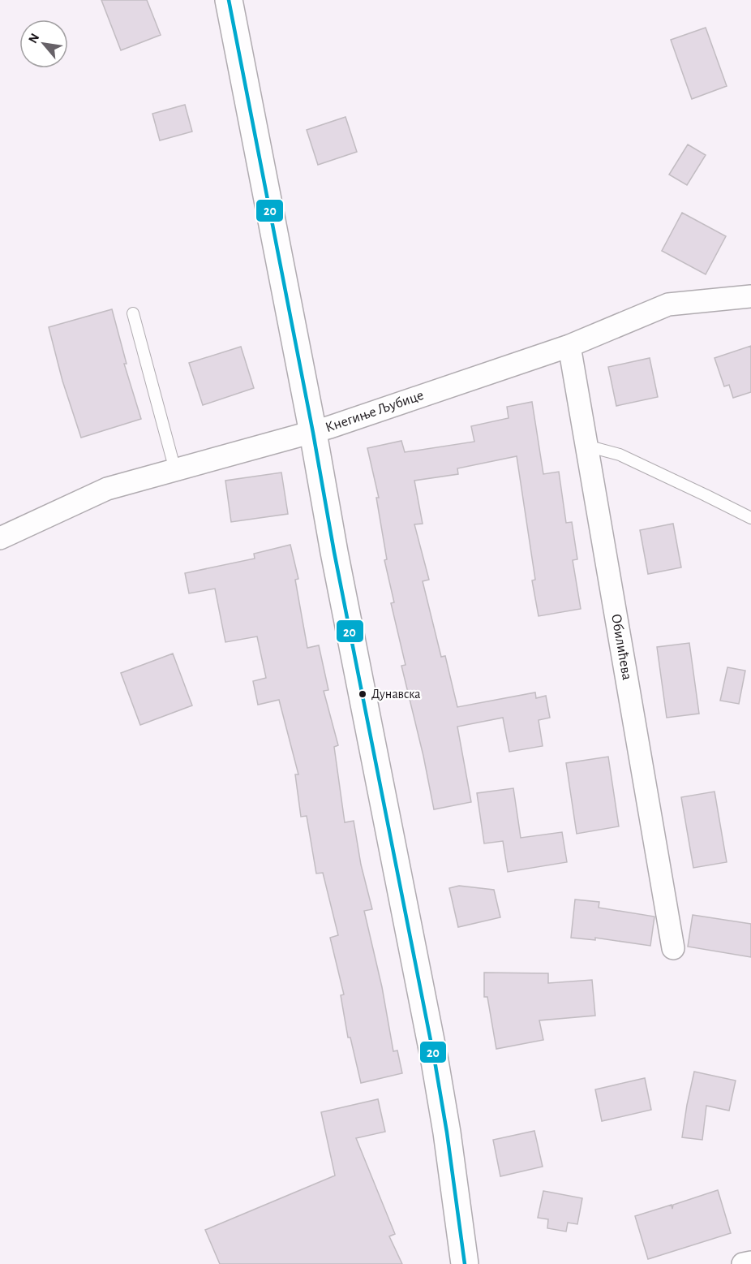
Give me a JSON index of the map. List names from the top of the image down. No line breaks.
{"streets":{"street":["Кнегиње Љубице","Обилићева"]},"crossings":[["Кнегиње Љубице","Обилићева"]],"places":["Дунавска"],"lines":["transit line 20"],"north":"top left"}
